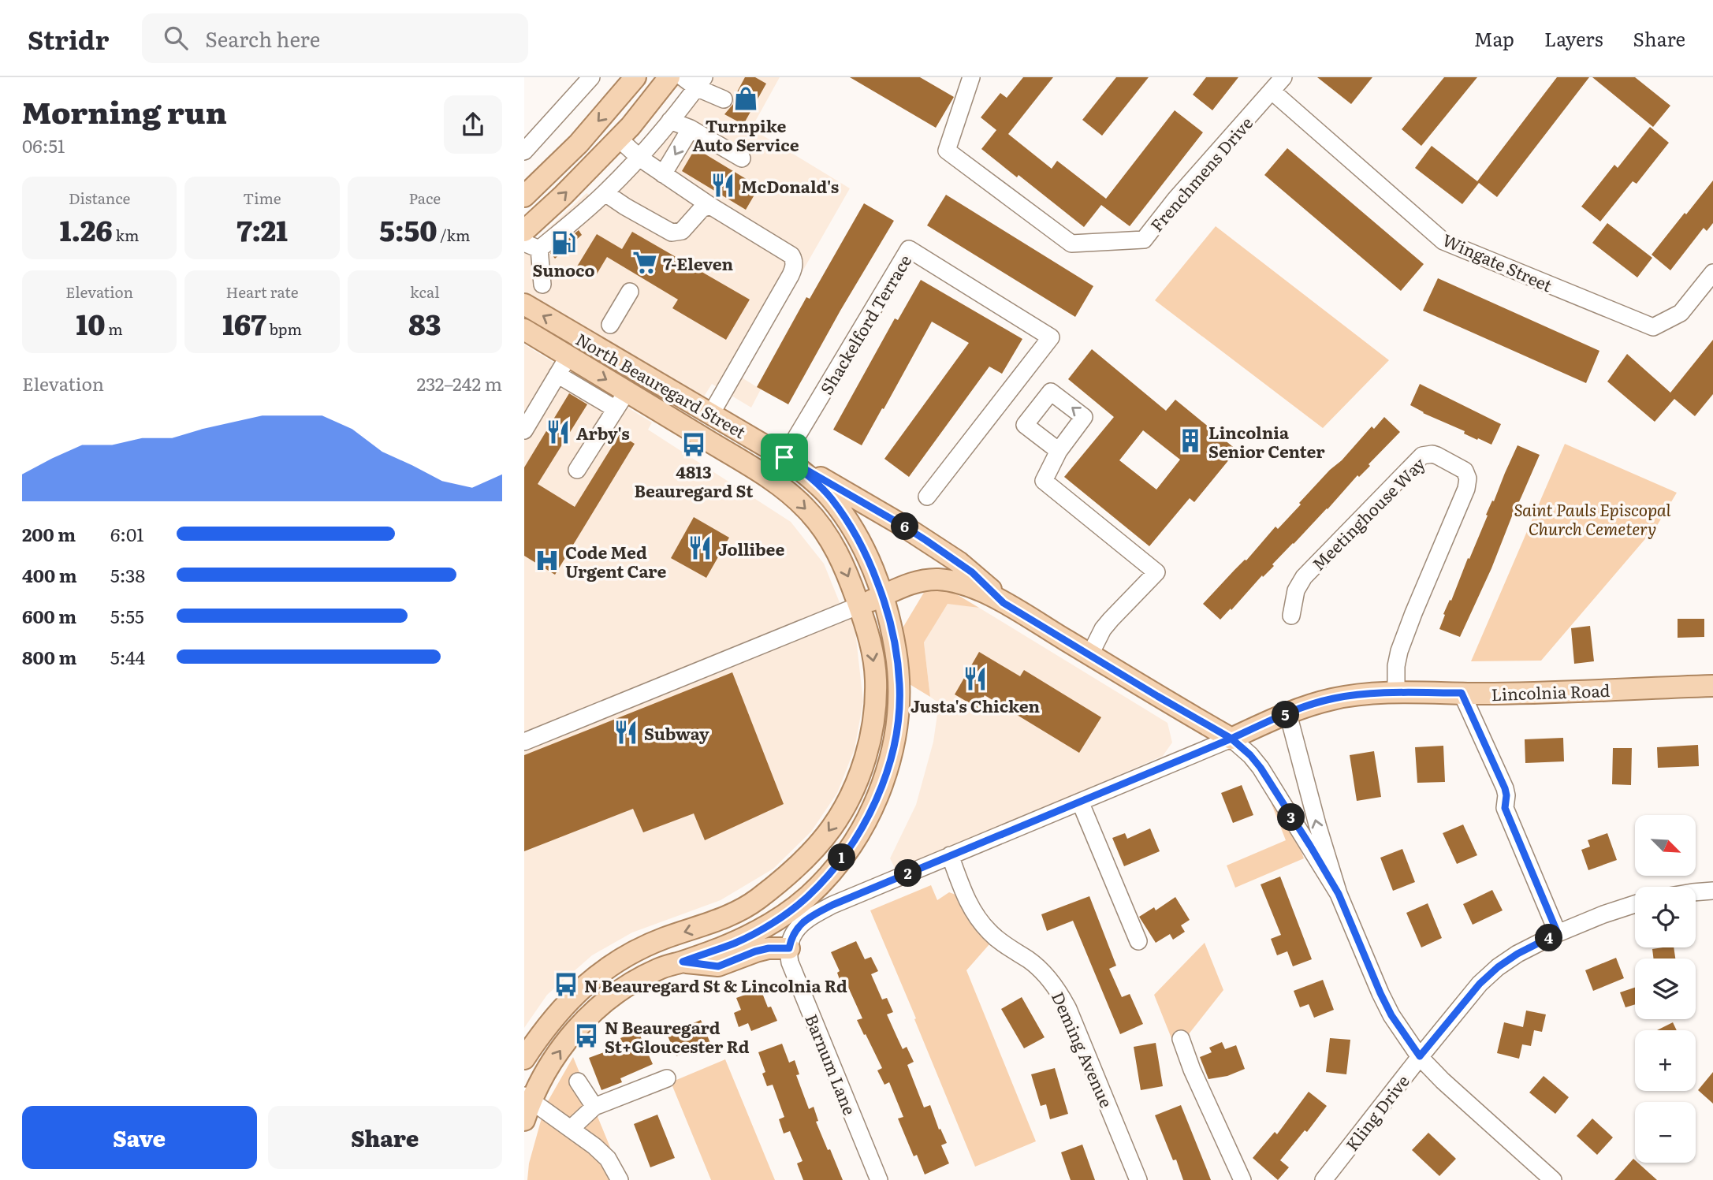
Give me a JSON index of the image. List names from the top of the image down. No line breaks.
{"streets":{"main road":["North Beauregard Street","Lincolnia Road"],"street":["Frenchmens Drive","Wingate Street","Shackelford Terrace","Meetinghouse Way","Deming Avenue","Barnum Lane","Kling Drive"]},"crossings":[["Frenchmens Drive","Wingate Street"],["Shackelford Terrace","North Beauregard Street"],["Meetinghouse Way","Lincolnia Road"],["Lincolnia Road","Deming Avenue"],["Lincolnia Road","Barnum Lane"]],"parks":["Saint Pauls Episcopal Church Cemetery"],"places":{"shop":["Turnpike Auto Service"],"restaurant":["McDonald's","Arby's","Jollibee","Justa's Chicken","Subway"],"fuel station":["Sunoco"],"supermarket":["7-Eleven"],"building":["Lincolnia Senior Center"],"bus stop":["4813 Beauregard St","N Beauregard St & Lincolnia Rd","N Beauregard St+Gloucester Rd"],"hospital":["Code Med Urgent Care"]},"north":"bottom right","page":{"header":"Stridr","search":"Search here","nav":["Map","Layers","Share"],"heading":["Morning run","06:51"],"stats":[["Distance","1.26 km"],["Time","7:21"],["Pace","5:50 /km"],["Elevation","10 m"],["Heart rate","167 bpm"],["kcal","83"]],"chart":["Elevation","232–242 m"],"pins":["6","5","3","1","2","4"],"list":[{"name":"200 m","note":"6:01"},{"name":"400 m","note":"5:38"},{"name":"600 m","note":"5:55"},{"name":"800 m","note":"5:44"}],"map_buttons":["+","−"],"buttons":["Save","Share"]}}
